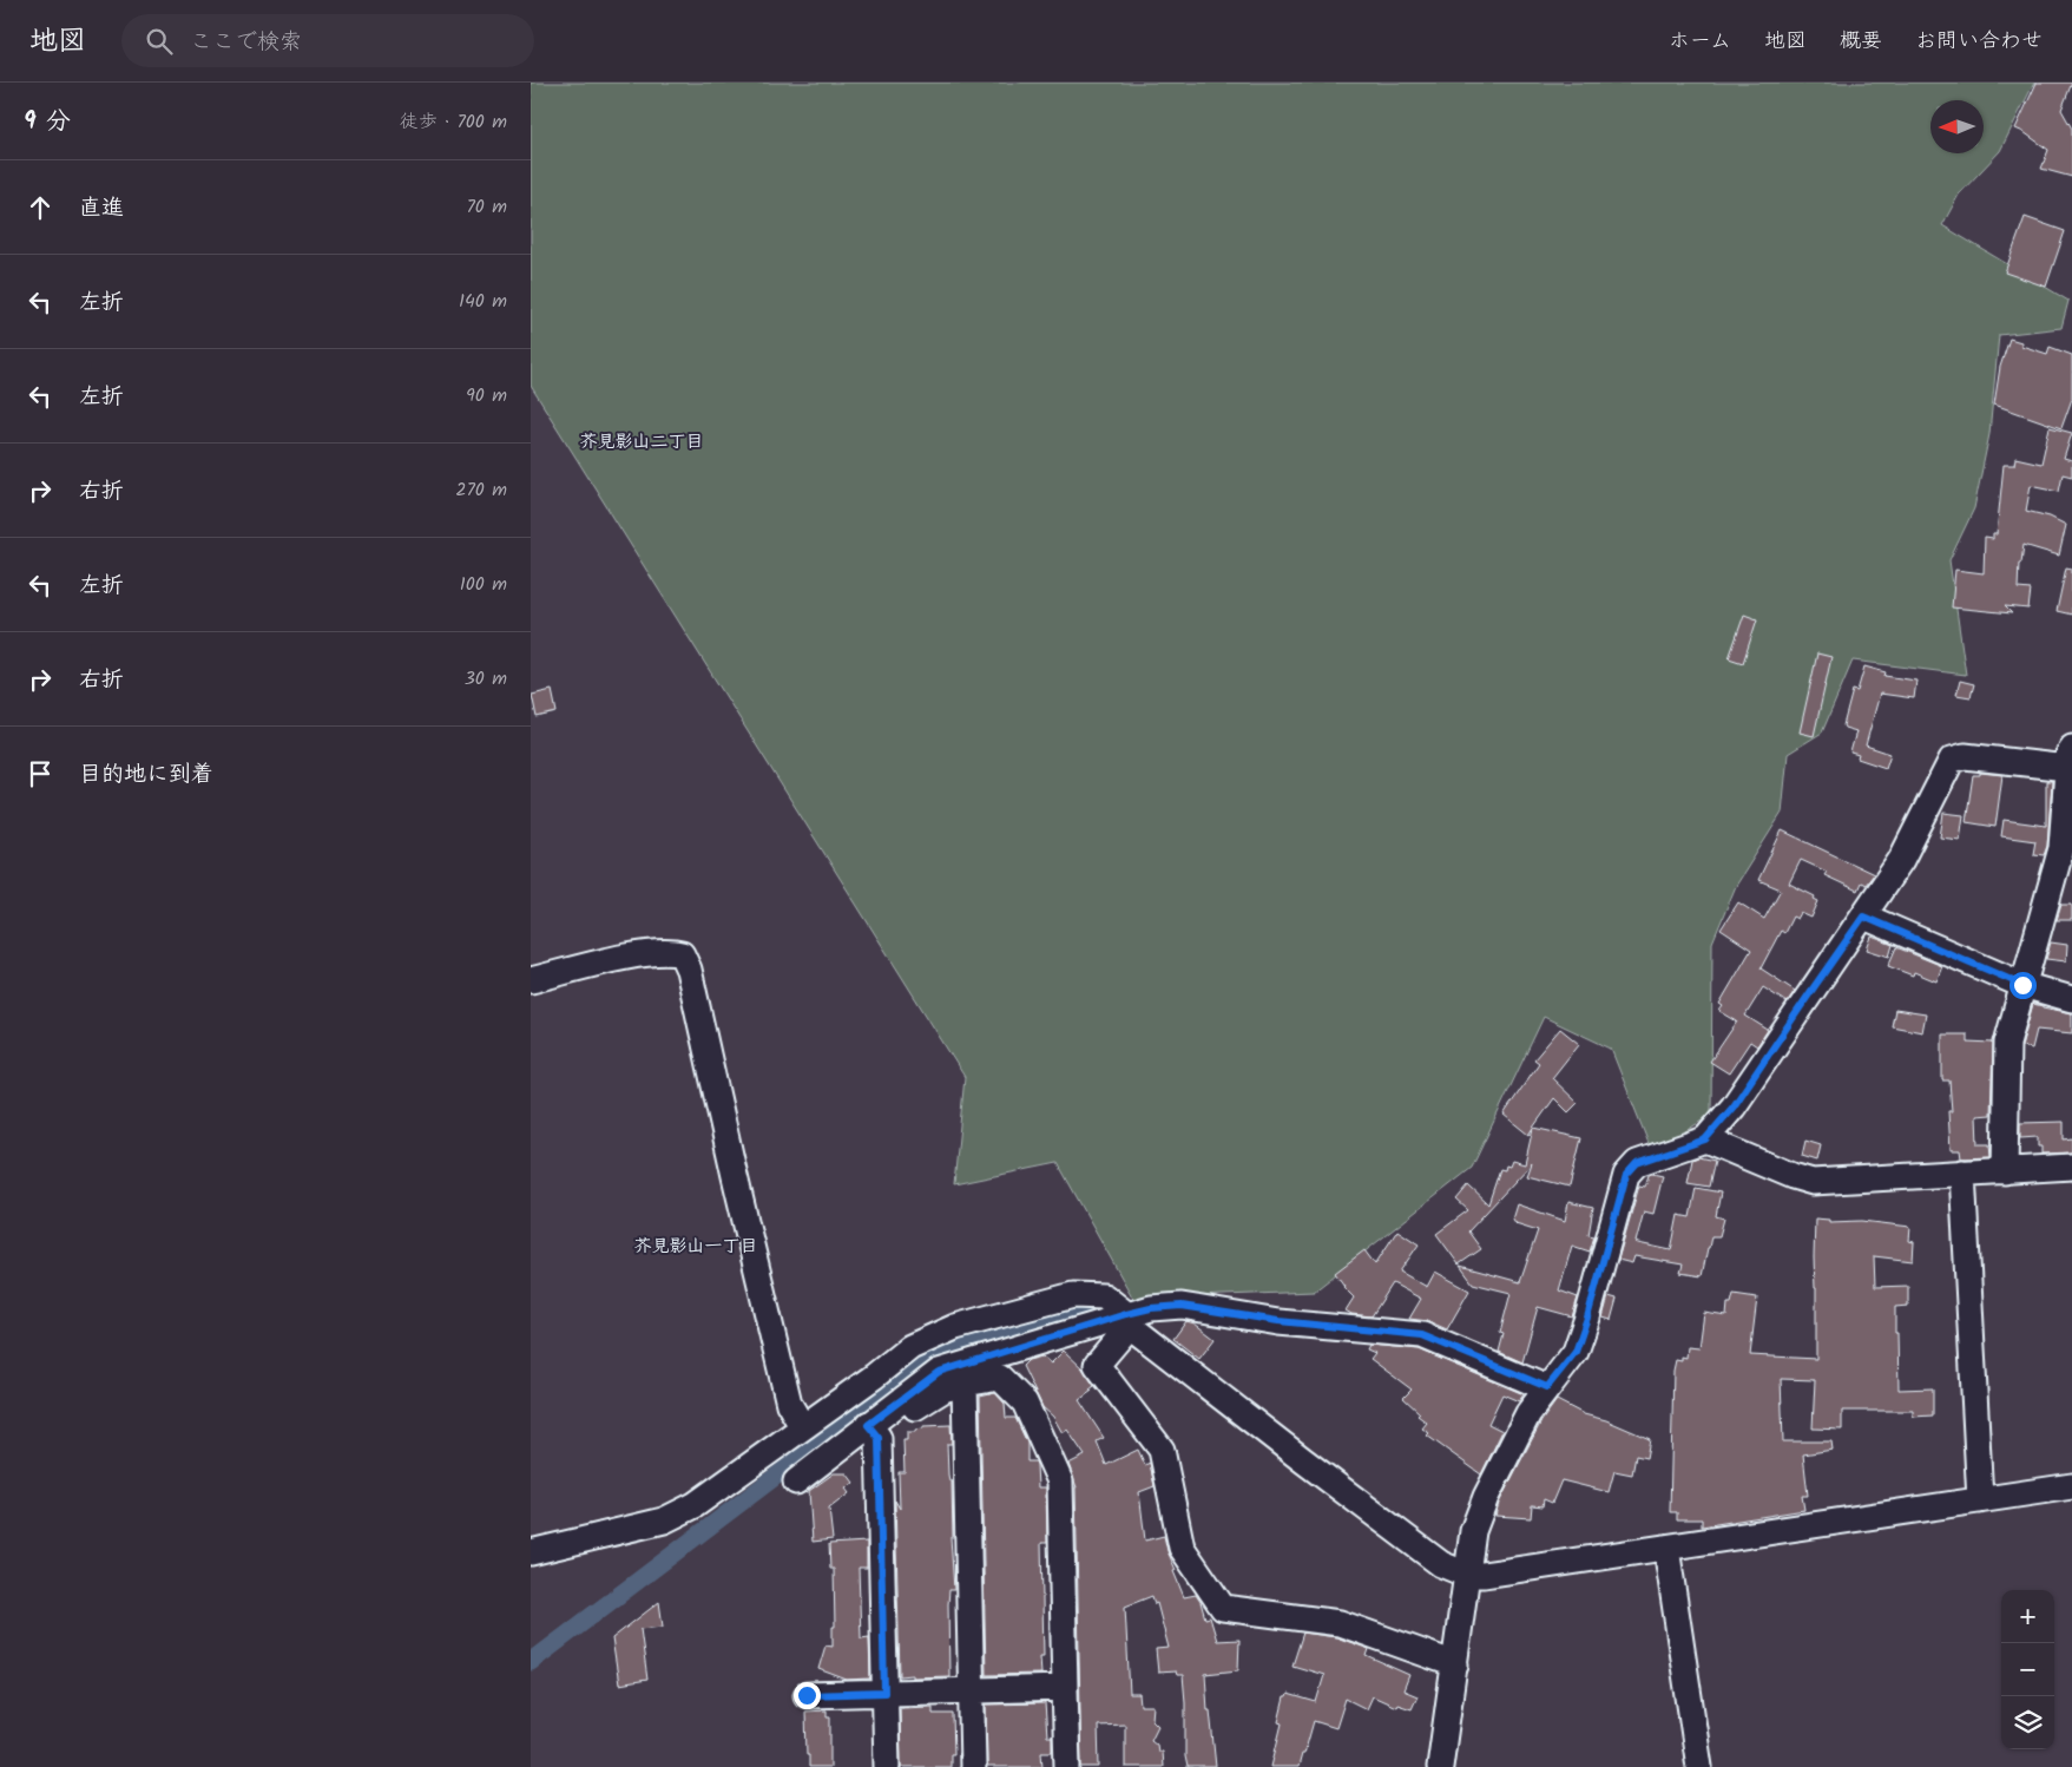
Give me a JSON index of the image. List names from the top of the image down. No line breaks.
{"districts":["芥見影山二丁目","芥見影山一丁目"],"north":"left","page":{"header":"地図","search":"ここで検索","nav":["ホーム","地図","概要","お問い合わせ"],"heading":["9 分","徒歩 · 700 m"],"list":[["直進","70 m"],["左折","140 m"],["左折","90 m"],["右折","270 m"],["左折","100 m"],["右折","30 m"],"目的地に到着"],"map_buttons":["+","−"]}}
